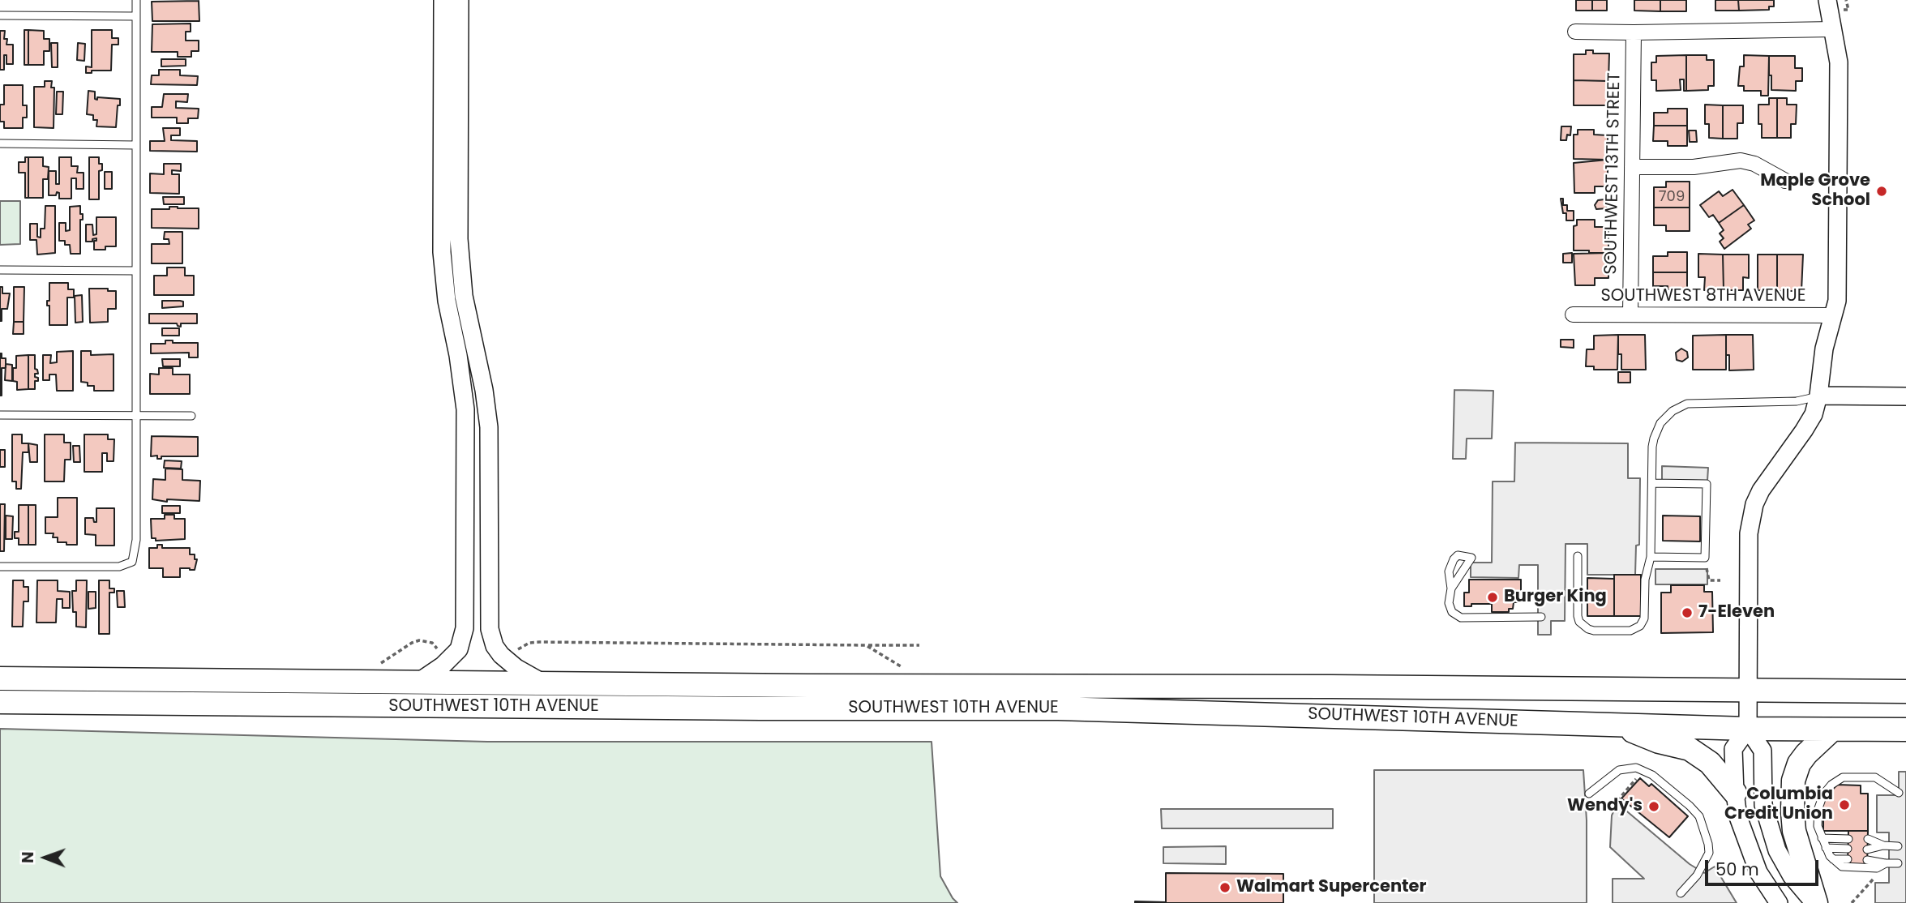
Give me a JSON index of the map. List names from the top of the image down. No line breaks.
{"streets":{"highway":["SOUTHWEST 10TH AVENUE"],"street":["SOUTHWEST 13TH STREET","SOUTHWEST 8TH AVENUE"]},"crossings":[["SOUTHWEST 13TH STREET","SOUTHWEST 8TH AVENUE"]],"places":["Maple Grove School","Burger King","7-Eleven","Columbia Credit Union","Wendy's","Walmart Supercenter"],"house_numbers":["709"],"scale_bar":"50 m","north":"left"}
